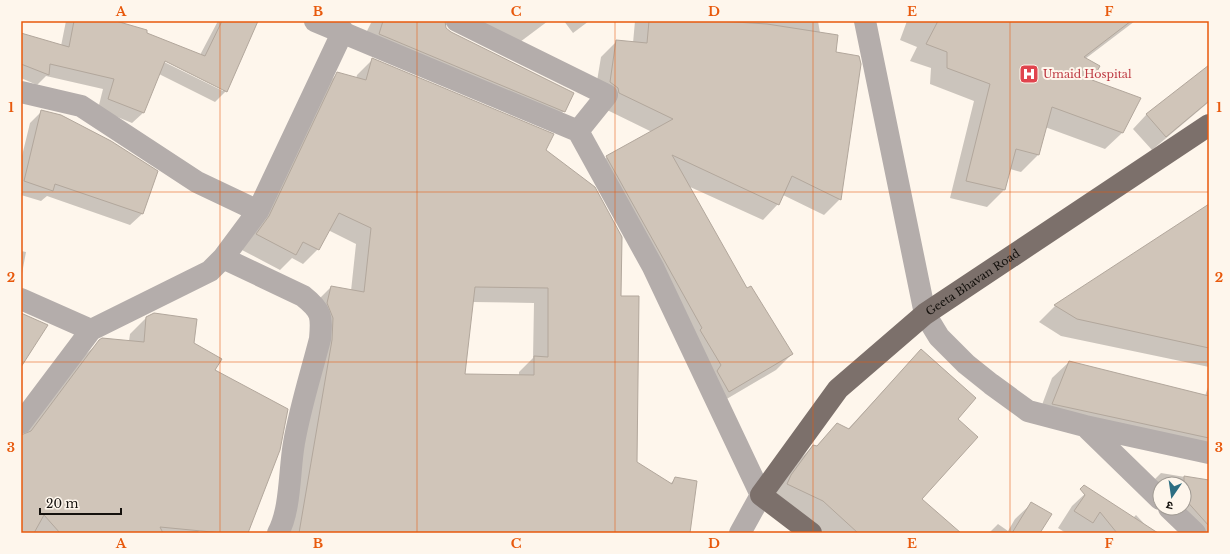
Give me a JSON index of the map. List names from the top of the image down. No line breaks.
{"streets":{"main road":["Geeta Bhavan Road"]},"places":{"hospital":["Umaid Hospital"]},"scale_bar":"20 m","north":"bottom","grid":{"columns":["A","B","C","D","E","F"],"rows":["1","2","3"]}}
